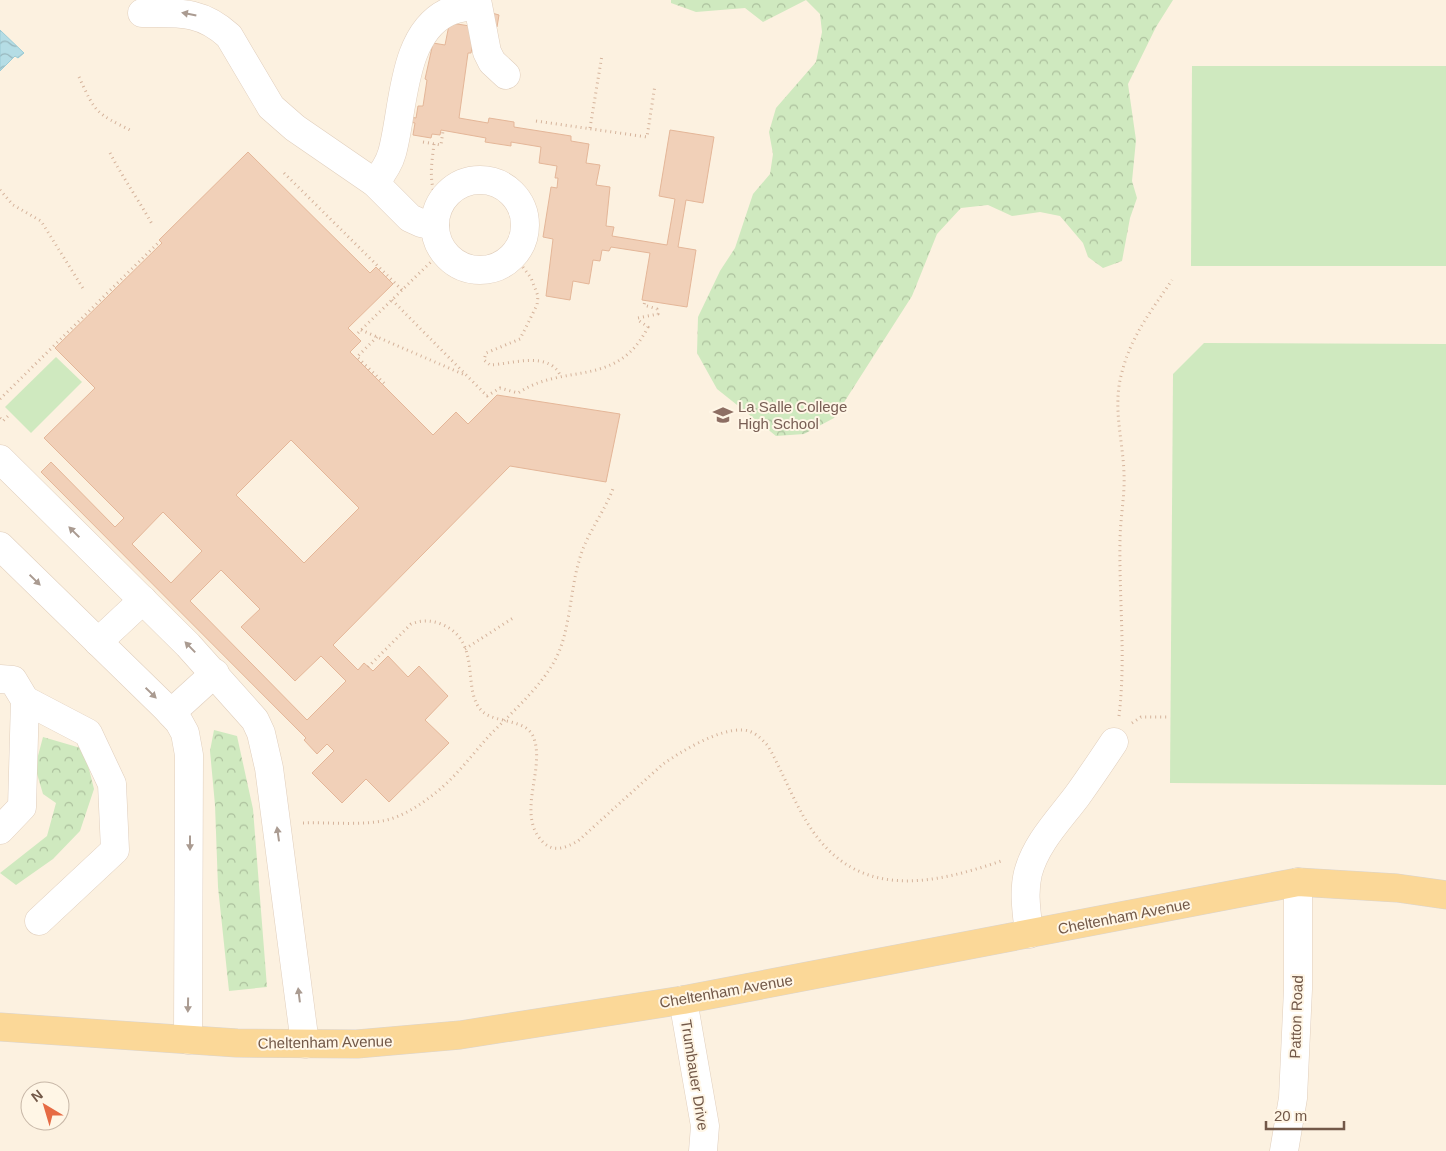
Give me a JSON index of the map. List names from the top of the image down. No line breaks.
{"streets":{"main road":["Cheltenham Avenue"],"street":["Patton Road","Trumbauer Drive"]},"crossings":[["Cheltenham Avenue","Patton Road"],["Cheltenham Avenue","Trumbauer Drive"]],"places":{"school or university":["La Salle College High School"]},"scale_bar":"20 m","north":"top left"}
